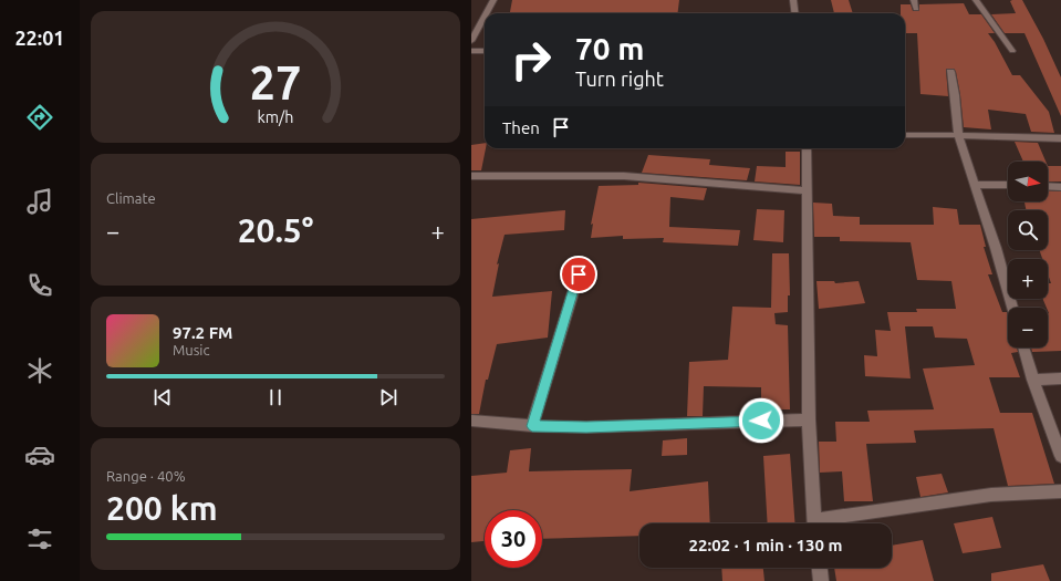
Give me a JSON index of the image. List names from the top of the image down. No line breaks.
{"north":"right","page":{"tabs":"22:01","turn":["70 m","Turn right"],"then":"Then","tile":["Climate",["Range · 40%","200 km"]],"map_buttons":["+","−"],"heat":["−","20.5°","+"],"song":["97.2 FM","Music"],"limit":"30","trip":"22:02 · 1 min · 130 m","gauge":["27","km/h"]}}
